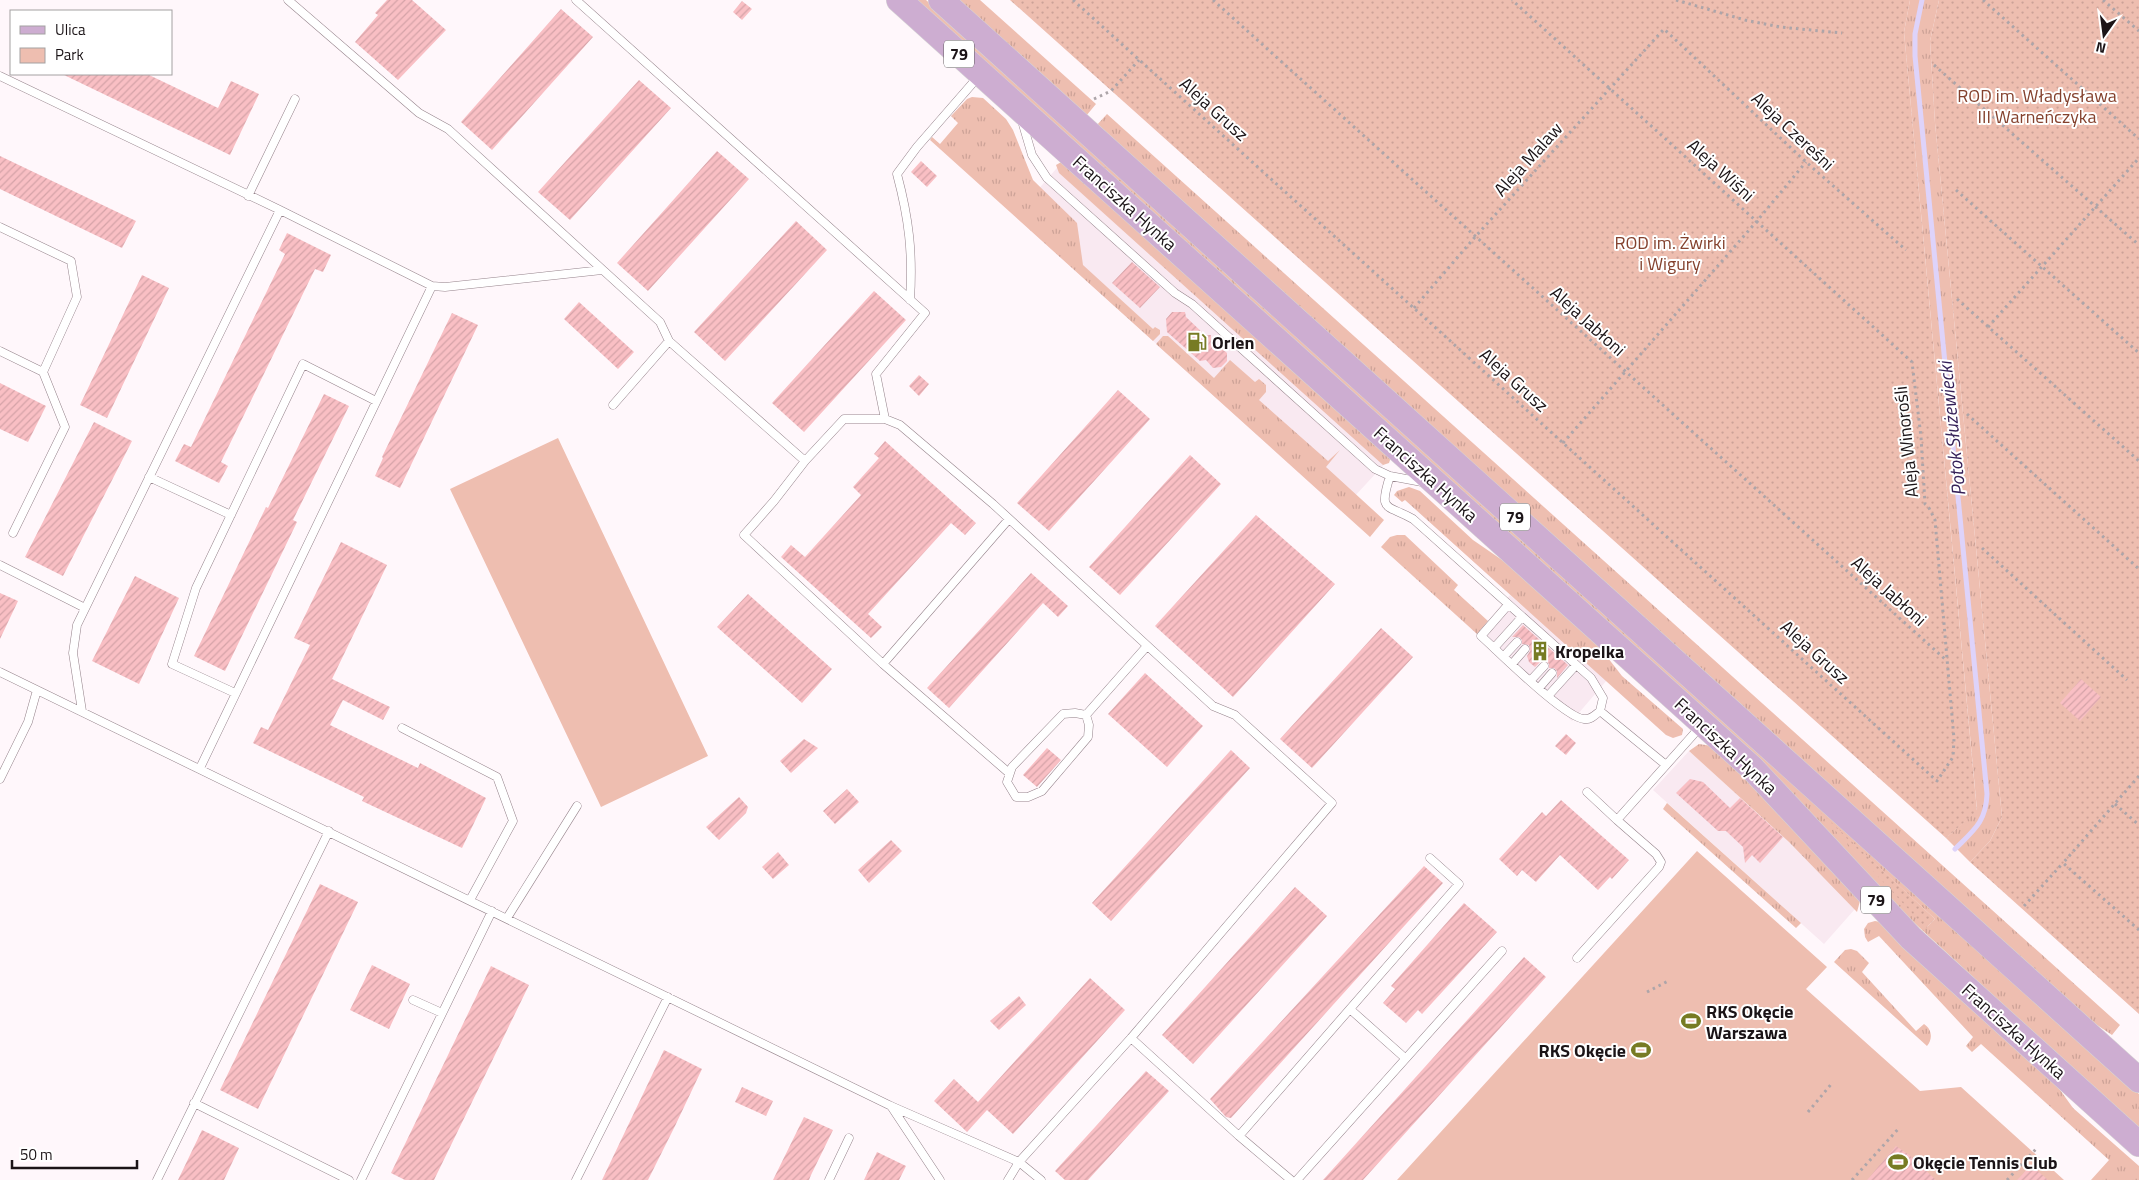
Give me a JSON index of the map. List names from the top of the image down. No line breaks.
{"streets":{"main road":["79","Franciszka Hynka"],"path":["Aleja Grusz","Aleja Czereśni","Aleja Malaw","Aleja Wiśni","Aleja Jabłoni","Aleja Winorośli"]},"crossings":[["Aleja Grusz","Aleja Malaw"],["Aleja Grusz","Aleja Winorośli"],["Aleja Czereśni","Aleja Malaw"],["Aleja Malaw","Aleja Wiśni"],["Aleja Malaw","Aleja Jabłoni"],["Aleja Wiśni","Aleja Winorośli"],["Aleja Jabłoni","Aleja Winorośli"]],"water":["Potok Służewiecki"],"parks":["ROD im. Władysława III Warneńczyka","ROD im. Żwirki i Wigury"],"places":{"fuel station":["Orlen"],"building":["Kropelka"],"sports":["RKS Okęcie Warszawa","RKS Okęcie","Okęcie Tennis Club"]},"legend":["Ulica","Park"],"scale_bar":"50 m","north":"bottom"}
